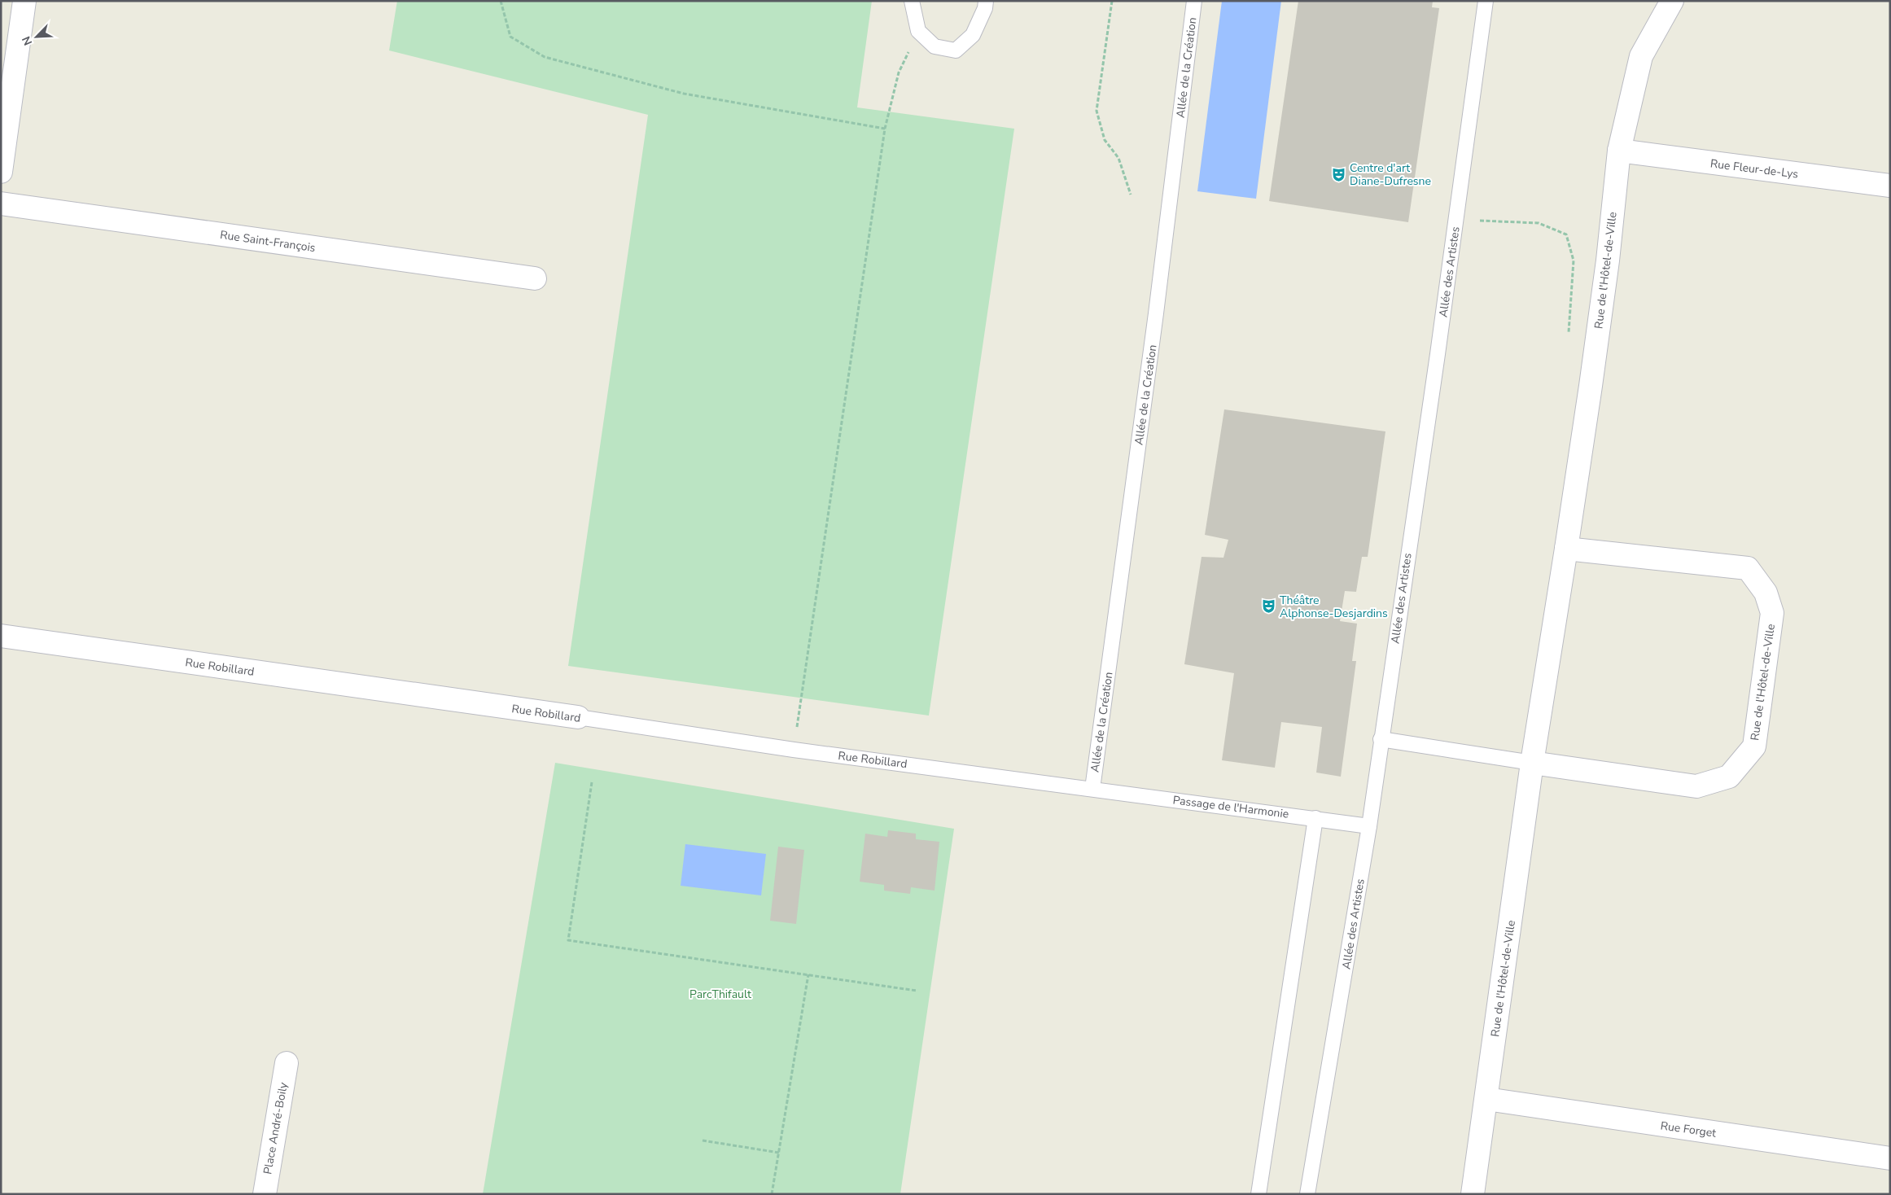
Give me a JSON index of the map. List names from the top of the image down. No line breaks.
{"streets":{"street":["Rue Fleur-de-Lys","Rue Saint-François","Rue de l'Hôtel-de-Ville","Rue Robillard","Place André-Boily","Rue Forget"],"lane":["Allée de la Création","Allée des Artistes","Passage de l'Harmonie"]},"crossings":[["Allée de la Création","Rue Robillard"],["Allée de la Création","Passage de l'Harmonie"],["Rue Fleur-de-Lys","Rue de l'Hôtel-de-Ville"],["Rue de l'Hôtel-de-Ville","Rue Forget"],["Allée des Artistes","Passage de l'Harmonie"],["Rue Robillard","Passage de l'Harmonie"]],"parks":["ParcThifault"],"places":{"theatre":["Centre d'art Diane-Dufresne","Théâtre Alphonse-Desjardins"]},"north":"bottom left"}
